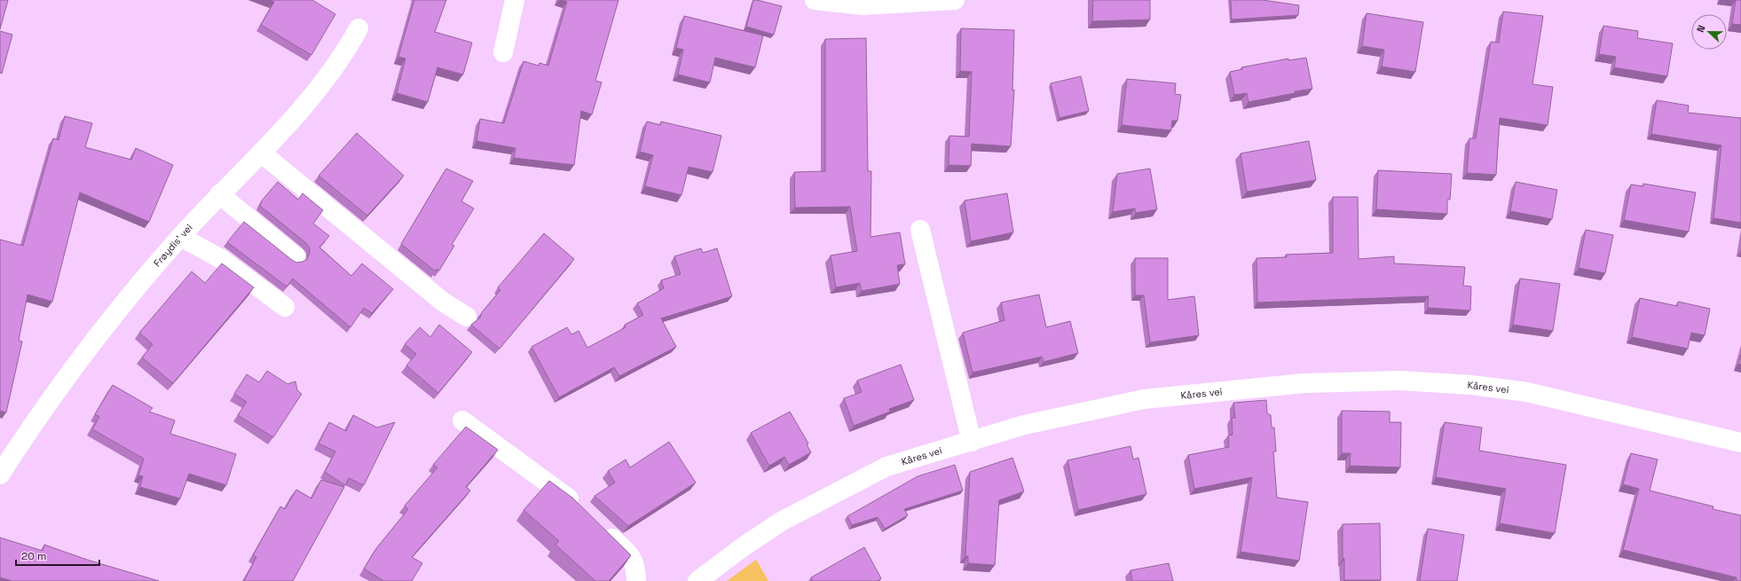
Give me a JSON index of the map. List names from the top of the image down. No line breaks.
{"streets":{"street":["Frøydis' vei","Kåres vei"]},"scale_bar":"20 m","north":"left"}
